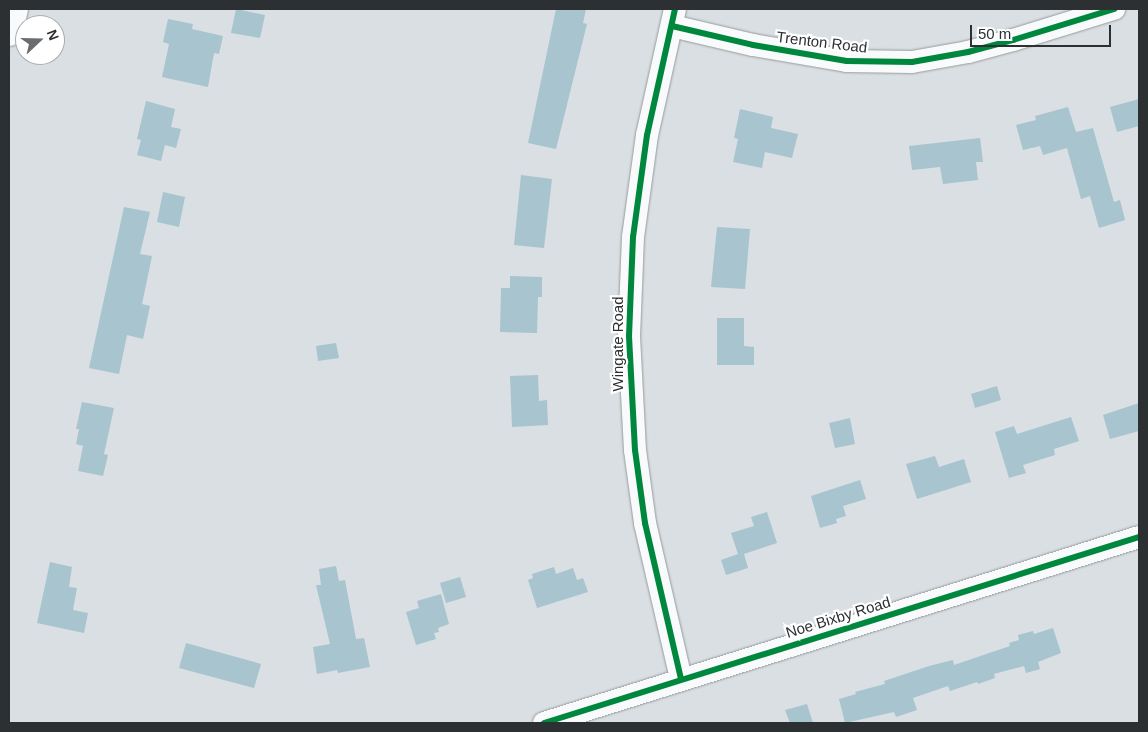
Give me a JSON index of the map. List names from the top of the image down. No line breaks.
{"streets":{"street":["Trenton Road","Wingate Road","Noe Bixby Road"]},"crossings":[["Trenton Road","Wingate Road"],["Wingate Road","Noe Bixby Road"]],"scale_bar":"50 m","north":"right"}
